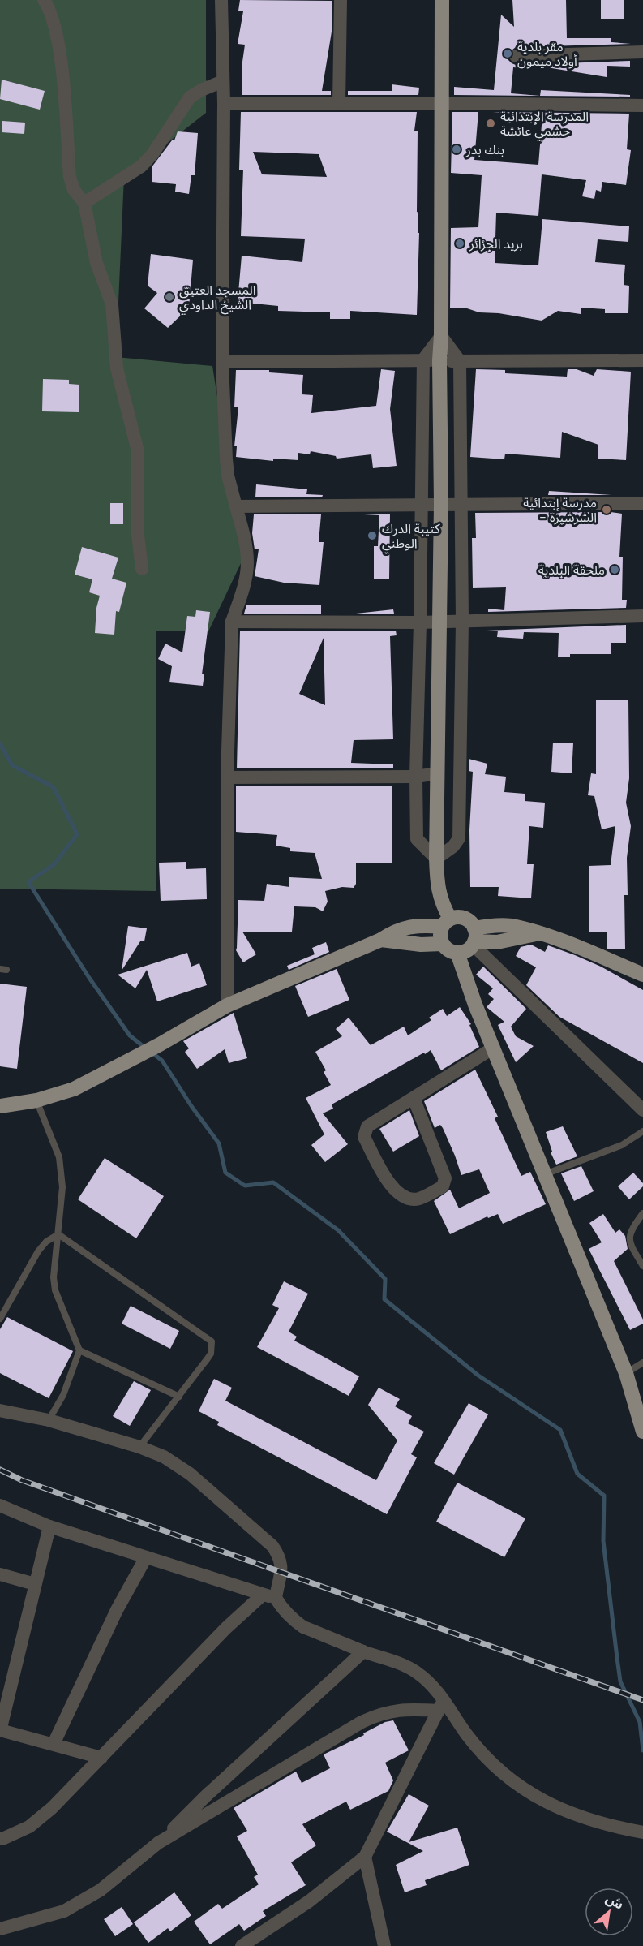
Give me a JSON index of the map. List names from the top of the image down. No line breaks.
{"places":["مقر بلدية أولاد ميمون","المدرسة الإبتدائية حشمي عائشة","بنك بدر","بريد الجزائر","المسجد العتيق الشيخ الداودي","مدرسة إبتدائية - الشرشيرة","كتيبة الدرك الوطني","ملحقة البلدية"],"north":"top right"}
